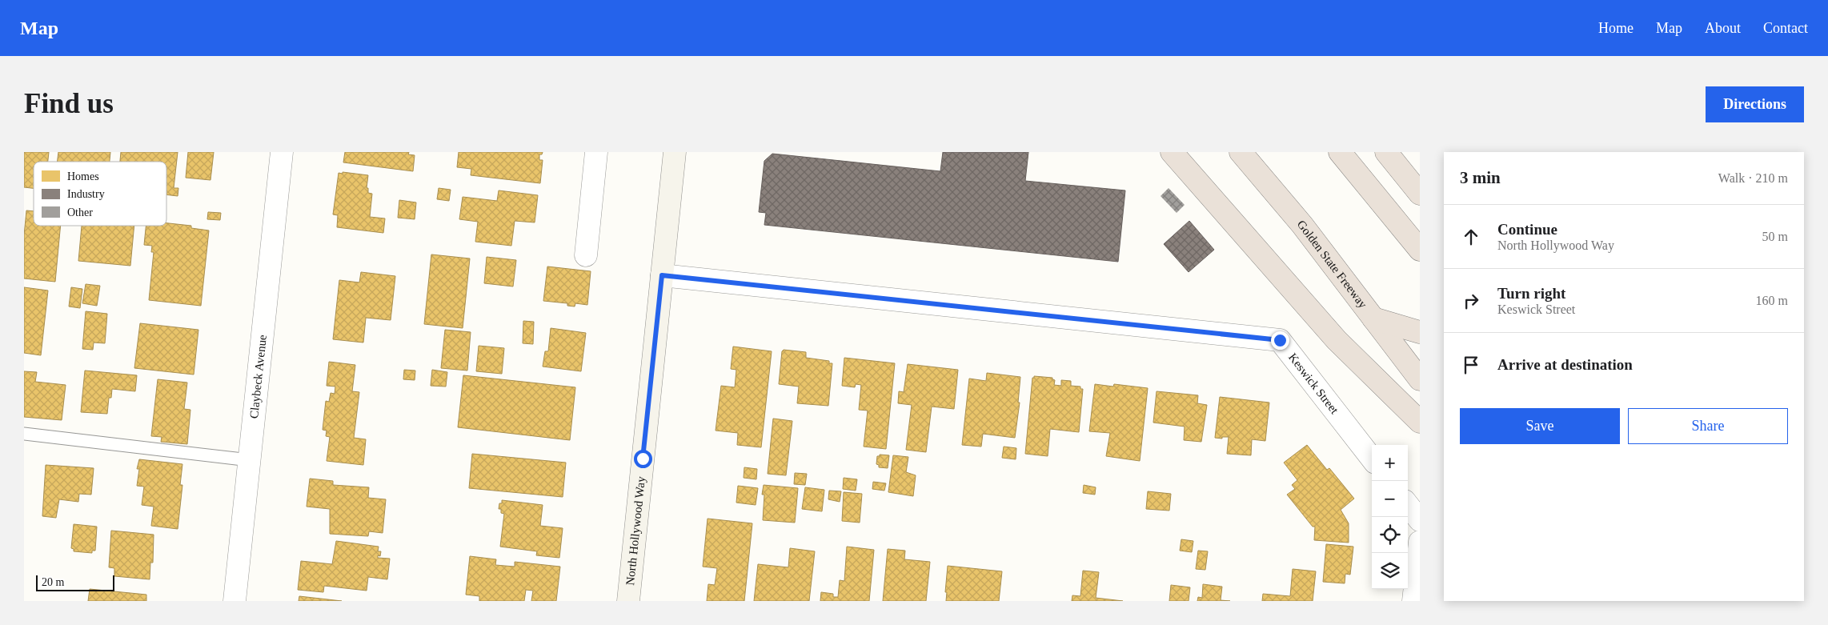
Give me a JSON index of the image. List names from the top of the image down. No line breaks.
{"streets":{"highway":["Golden State Freeway"],"main road":["North Hollywood Way"],"street":["Claybeck Avenue","Keswick Street"]},"crossings":[["Keswick Street","North Hollywood Way"]],"legend":["Homes","Industry","Other"],"scale_bar":"20 m","page":{"header":"Map","nav":["Home","Map","About","Contact"],"buttons":["Directions",["Save","Share"]],"title":"Find us","heading":["3 min","Walk · 210 m"],"list":[["Continue","North Hollywood Way","50 m"],["Turn right","Keswick Street","160 m"],"Arrive at destination"],"map_buttons":["+","−"],"scale":"20 m"}}
